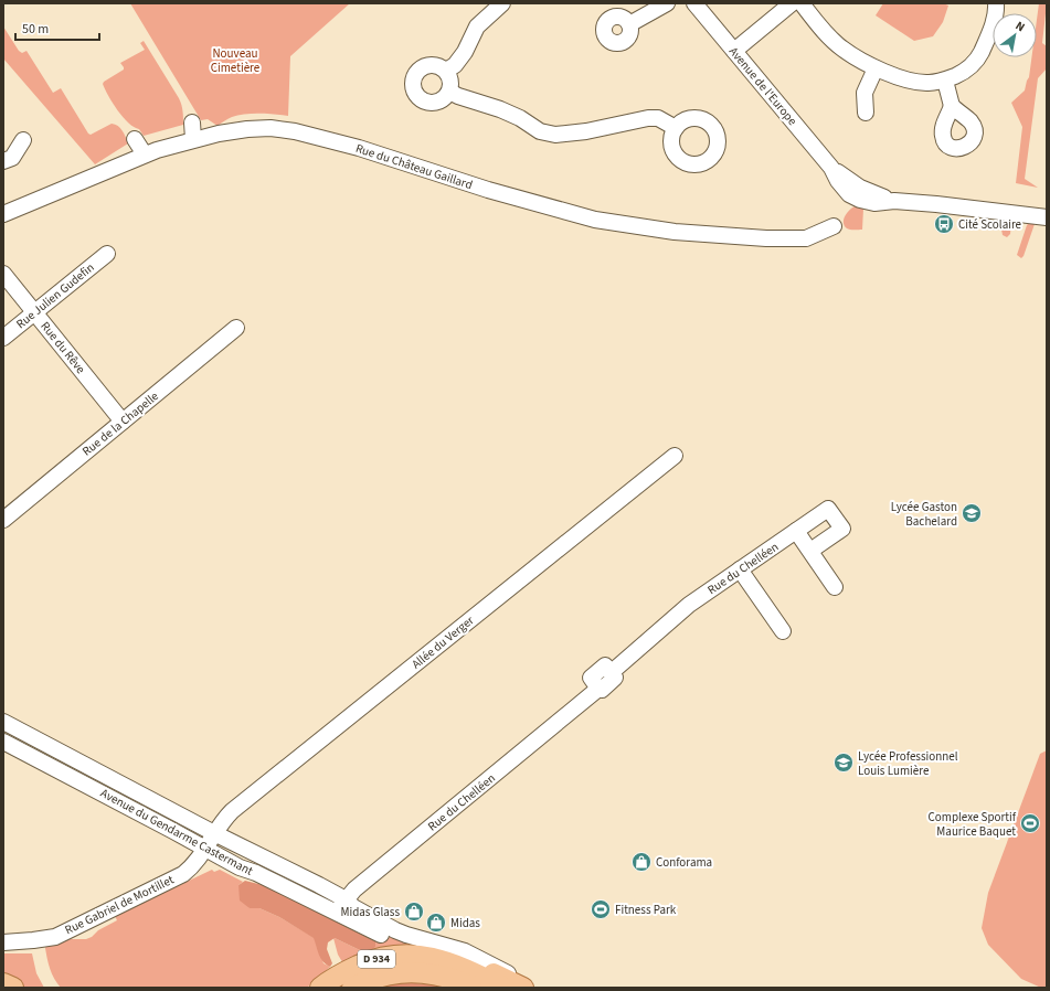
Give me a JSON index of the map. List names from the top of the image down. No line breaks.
{"streets":{"main road":["D 934"],"street":["Avenue de l'Europe","Rue du Château Gaillard","Rue Julien Gudefin","Rue du Rêve","Rue de la Chapelle","Rue du Chelléen","Allée du Verger","Avenue du Gendarme Castermant","Rue Gabriel de Mortillet"]},"crossings":[["Rue Julien Gudefin","Rue du Rêve"],["Rue du Rêve","Rue de la Chapelle"],["Rue du Chelléen","Avenue du Gendarme Castermant"],["Allée du Verger","Avenue du Gendarme Castermant"],["Allée du Verger","Rue Gabriel de Mortillet"],["Avenue du Gendarme Castermant","Rue Gabriel de Mortillet"]],"parks":["Nouveau Cimetière"],"places":{"bus stop":["Cité Scolaire"],"school or university":["Lycée Gaston Bachelard","Lycée Professionnel Louis Lumière"],"sports":["Complexe Sportif Maurice Baquet","Fitness Park"],"shop":["Conforama","Midas Glass","Midas"]},"scale_bar":"50 m","north":"top right"}
